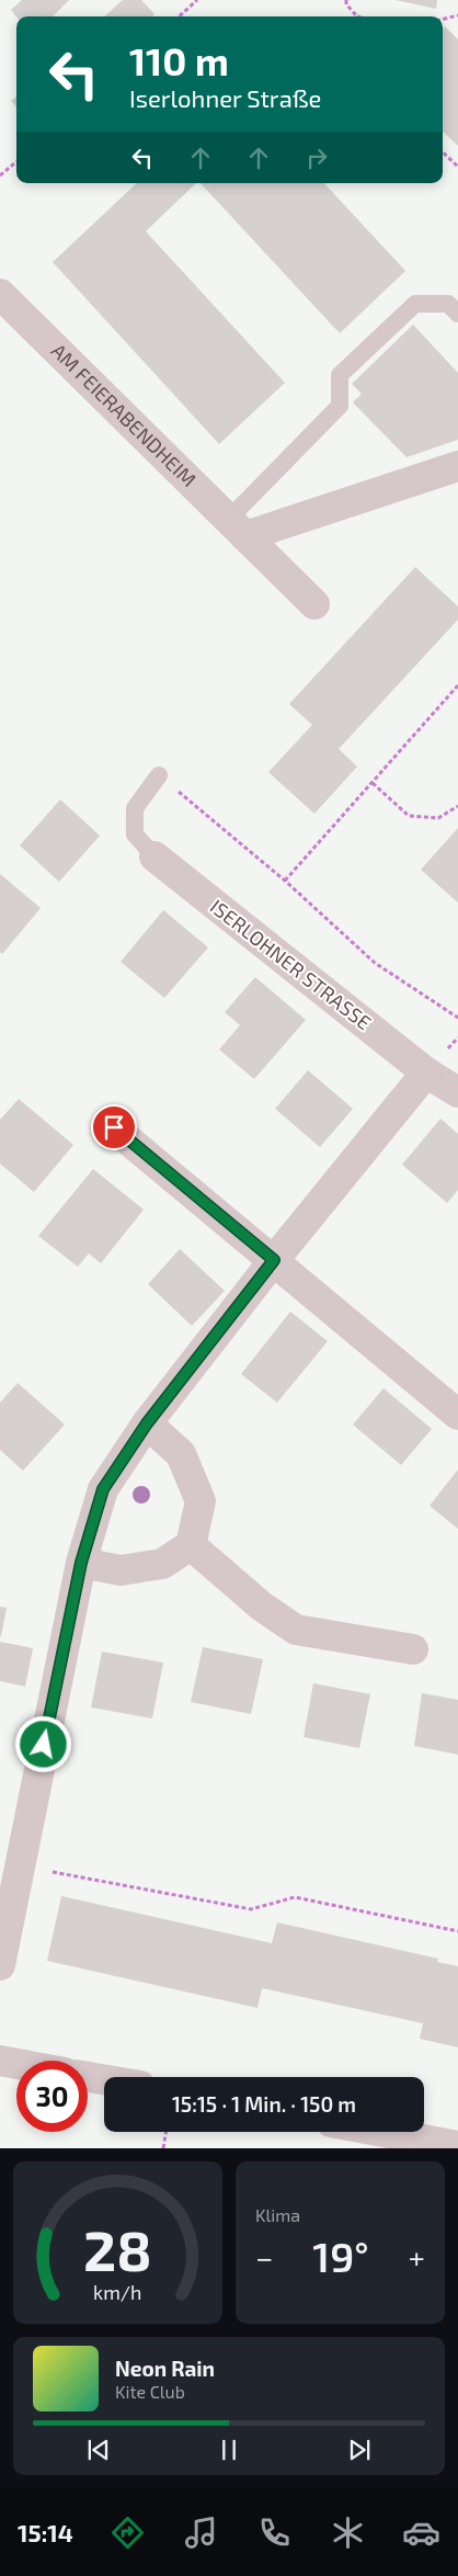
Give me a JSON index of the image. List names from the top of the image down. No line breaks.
{"streets":{"street":["AM FEIERABENDHEIM","ISERLOHNER STRASSE"]},"page":{"turn":["110 m","Iserlohner Straße"],"limit":"30","trip":"15:15 · 1 Min. · 150 m","tile":"Klima","heat":["−","19°","+"],"song":["Neon Rain","Kite Club"],"tabs":"15:14","gauge":["28","km/h"]}}
